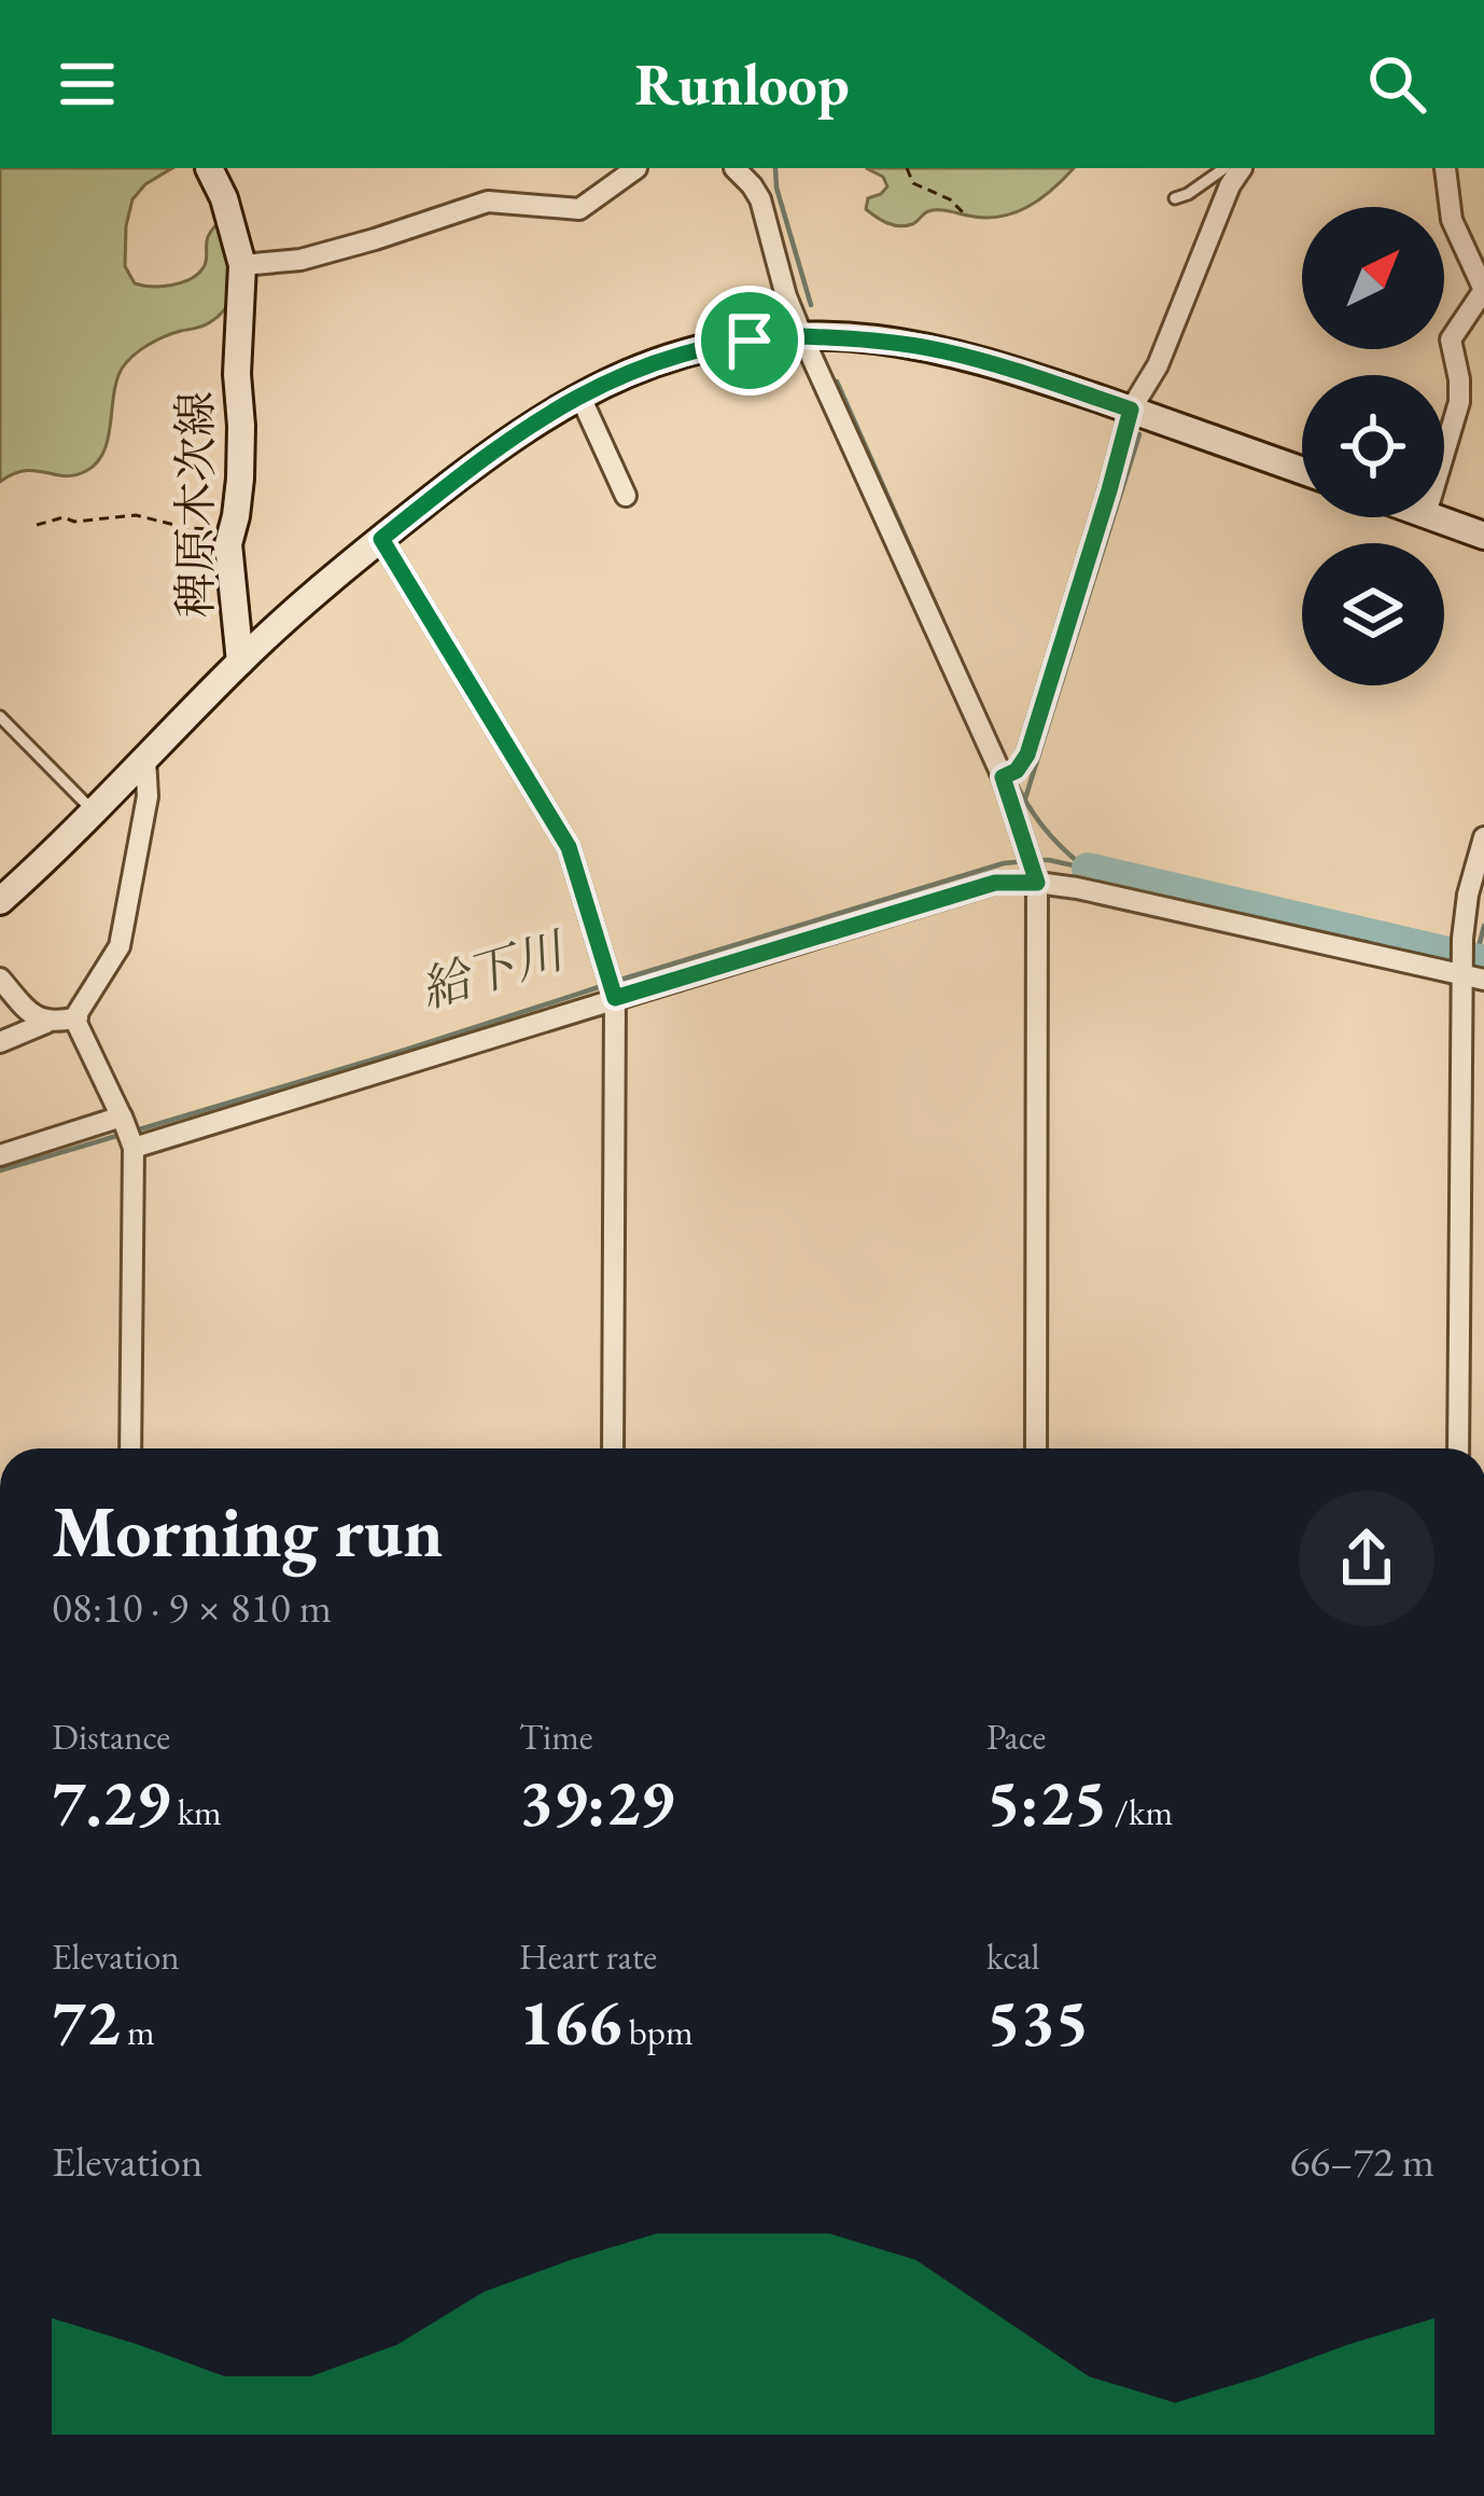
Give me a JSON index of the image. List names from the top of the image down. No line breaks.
{"streets":{"street":["稗原木次線"]},"water":["給下川"],"north":"top right","page":{"header":"Runloop","heading":["Morning run","08:10 · 9 × 810 m"],"stats":[["Distance","7.29 km"],["Time","39:29"],["Pace","5:25 /km"],["Elevation","72 m"],["Heart rate","166 bpm"],["kcal","535"]],"chart":["Elevation","66–72 m"]}}
